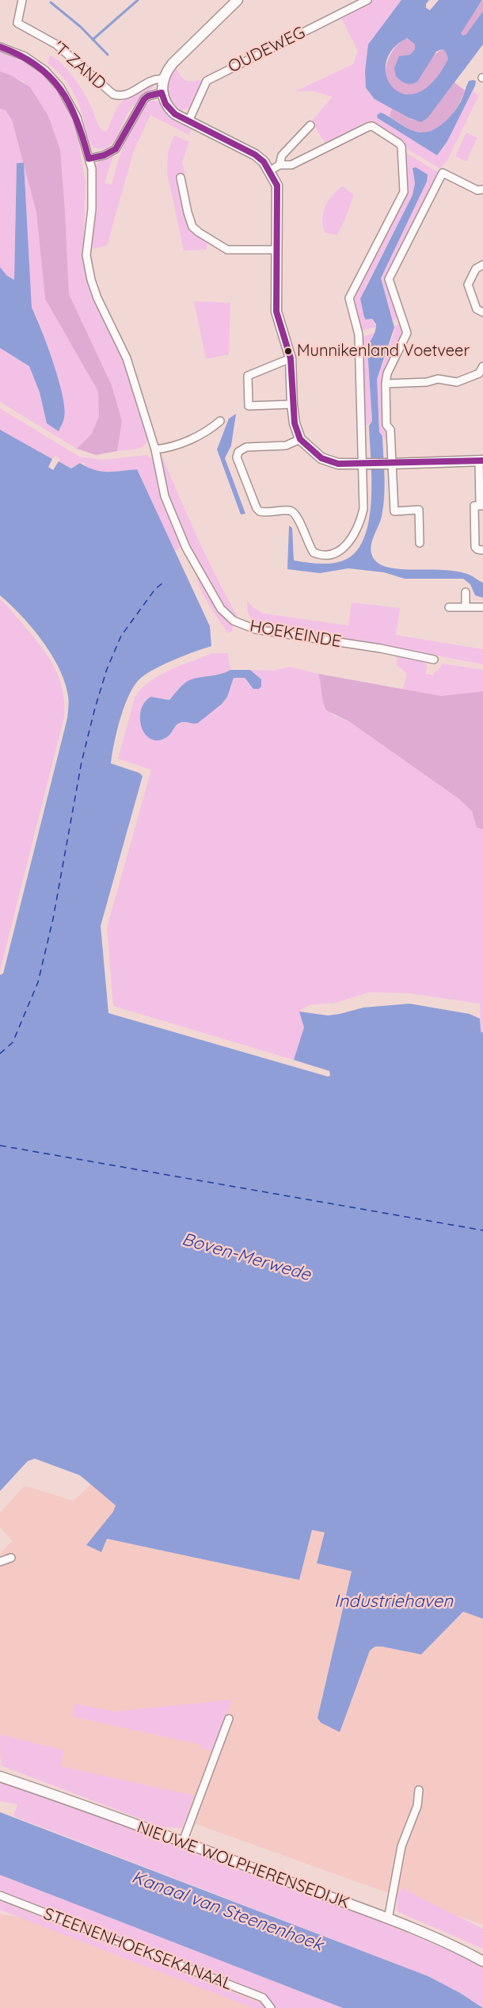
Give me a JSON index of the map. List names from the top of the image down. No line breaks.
{"streets":{"street":["OUDEWEG","'T ZAND","HOEKEINDE","NIEUWE WOLPHERENSEDIJK","STEENENHOEKSEKANAAL"]},"water":["Boven-Merwede","Industriehaven","Kanaal van Steenenhoek"],"places":["Munnikenland Voetveer"]}
